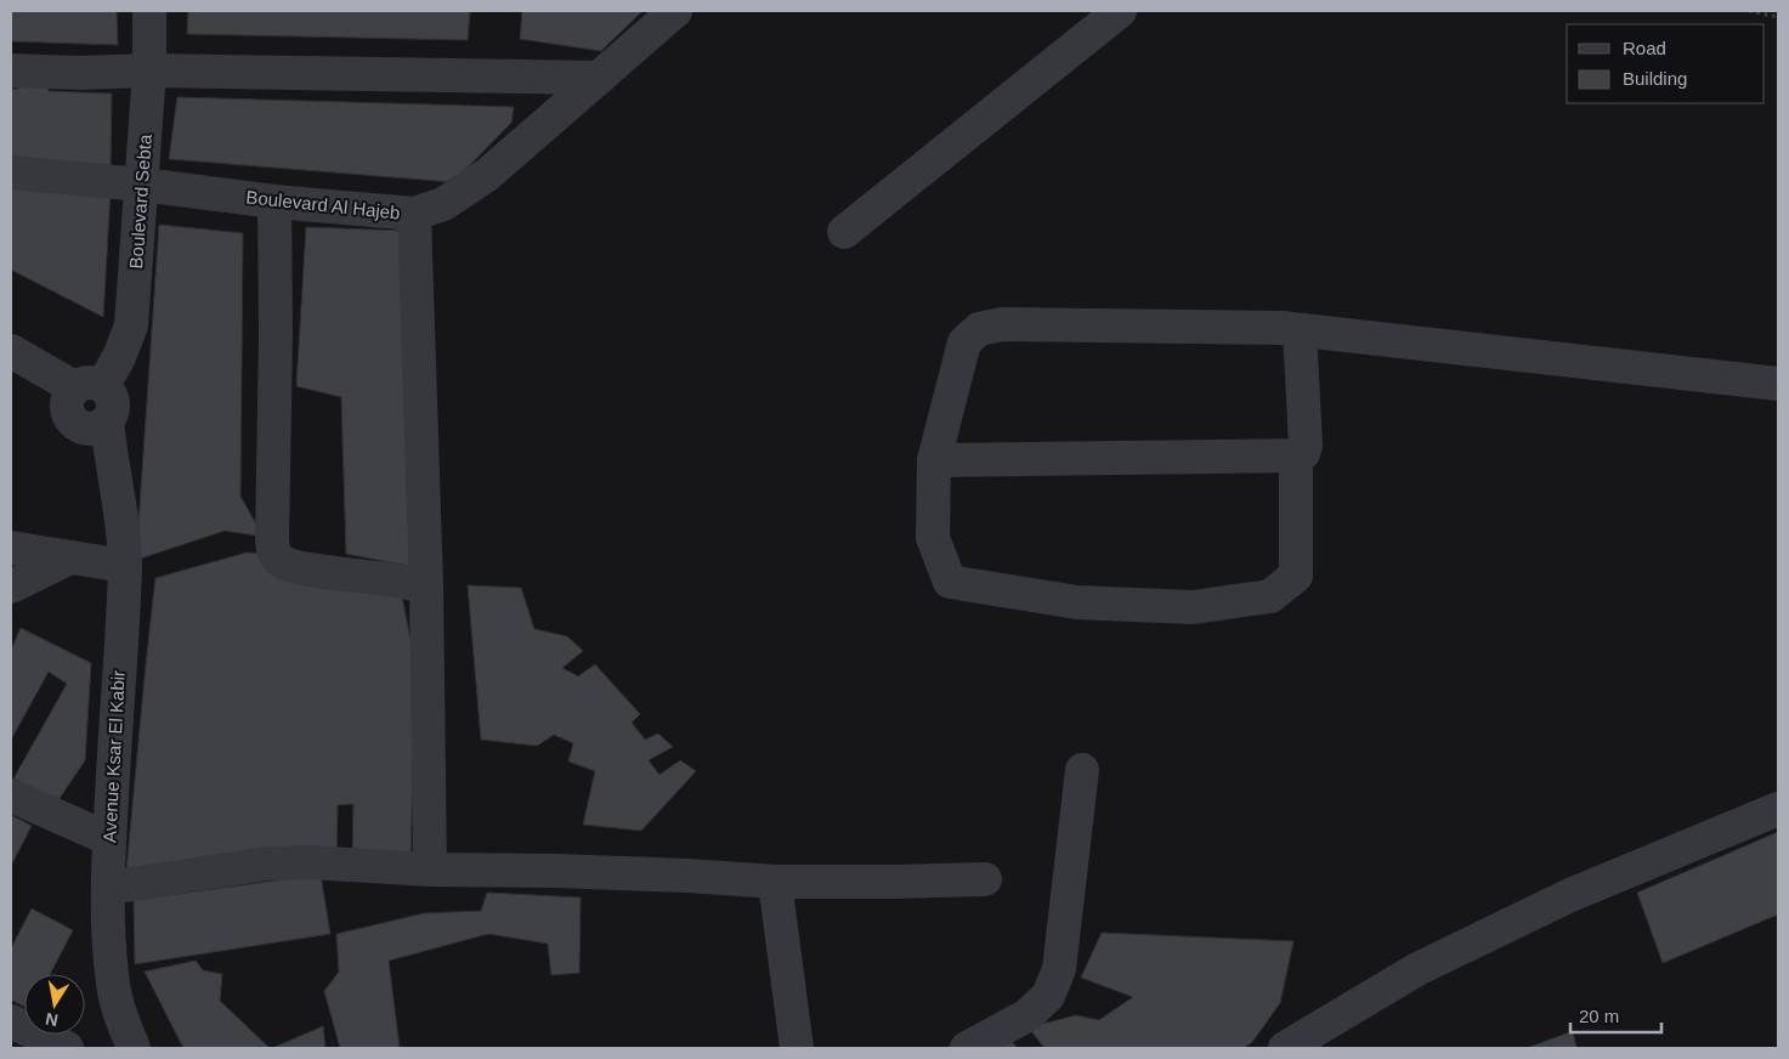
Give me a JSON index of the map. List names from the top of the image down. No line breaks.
{"streets":{"street":["Boulevard Sebta","Boulevard Al Hajeb","Avenue Ksar El Kabir"]},"crossings":[["Boulevard Sebta","Boulevard Al Hajeb"],["Boulevard Sebta","Avenue Ksar El Kabir"]],"legend":["Road","Building"],"scale_bar":"20 m","north":"bottom"}
